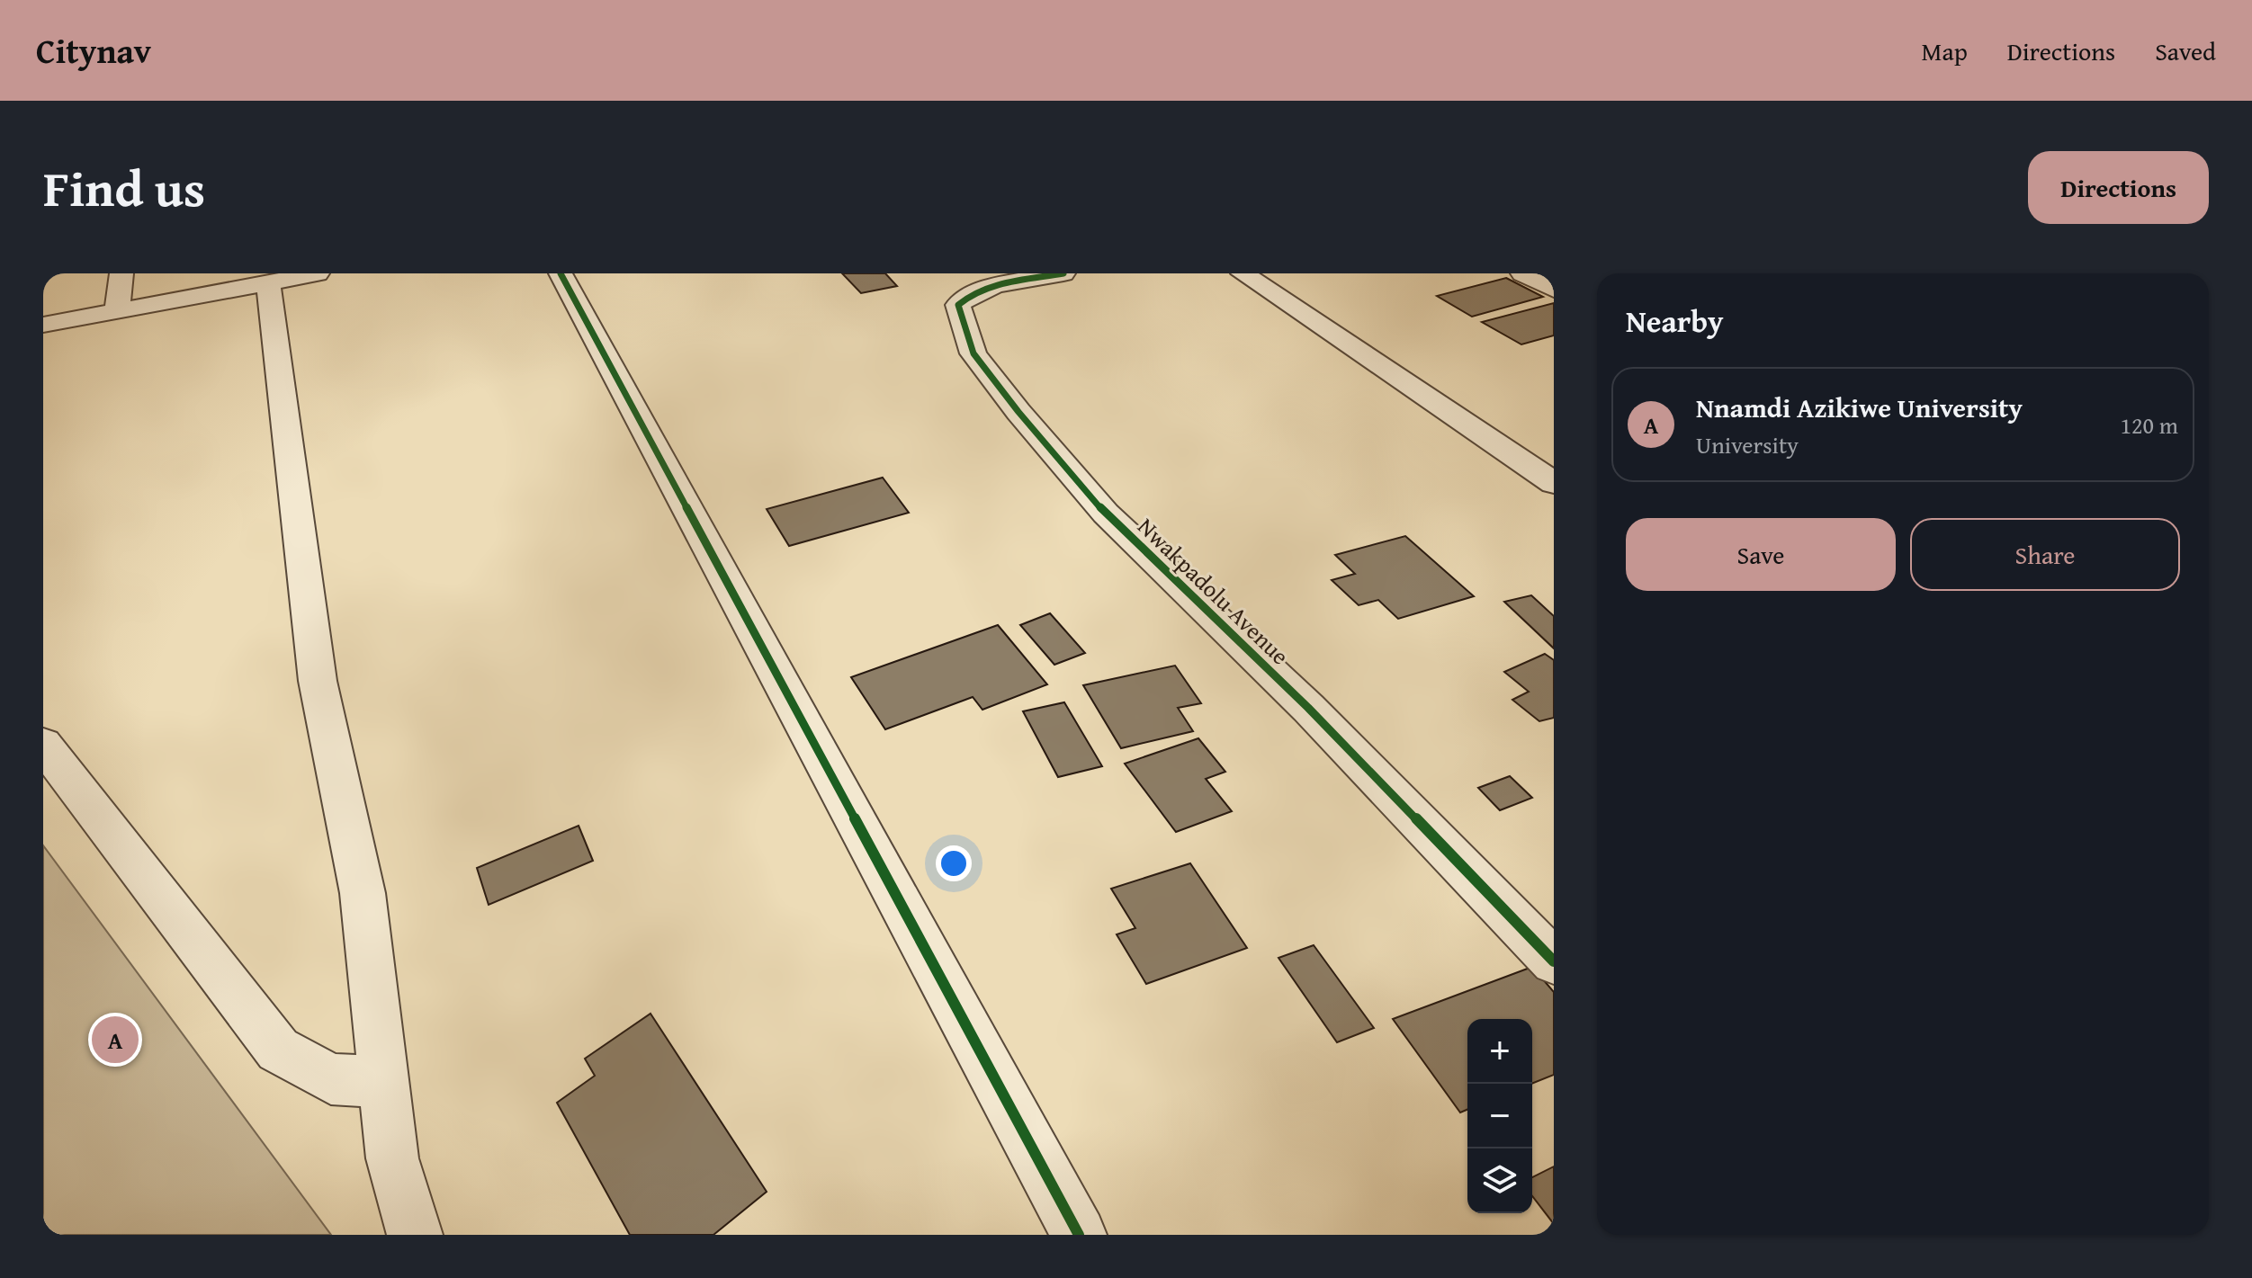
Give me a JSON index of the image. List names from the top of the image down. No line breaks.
{"streets":{"street":["Nwakpadolu Avenue"]},"page":{"header":"Citynav","nav":["Map","Directions","Saved"],"title":"Find us","buttons":["Directions",["Save","Share"]],"heading":"Nearby","list":[{"mark":"A","name":"Nnamdi Azikiwe University","note":"University","value":"120 m"}],"pins":"A","map_buttons":["+","−"]}}
